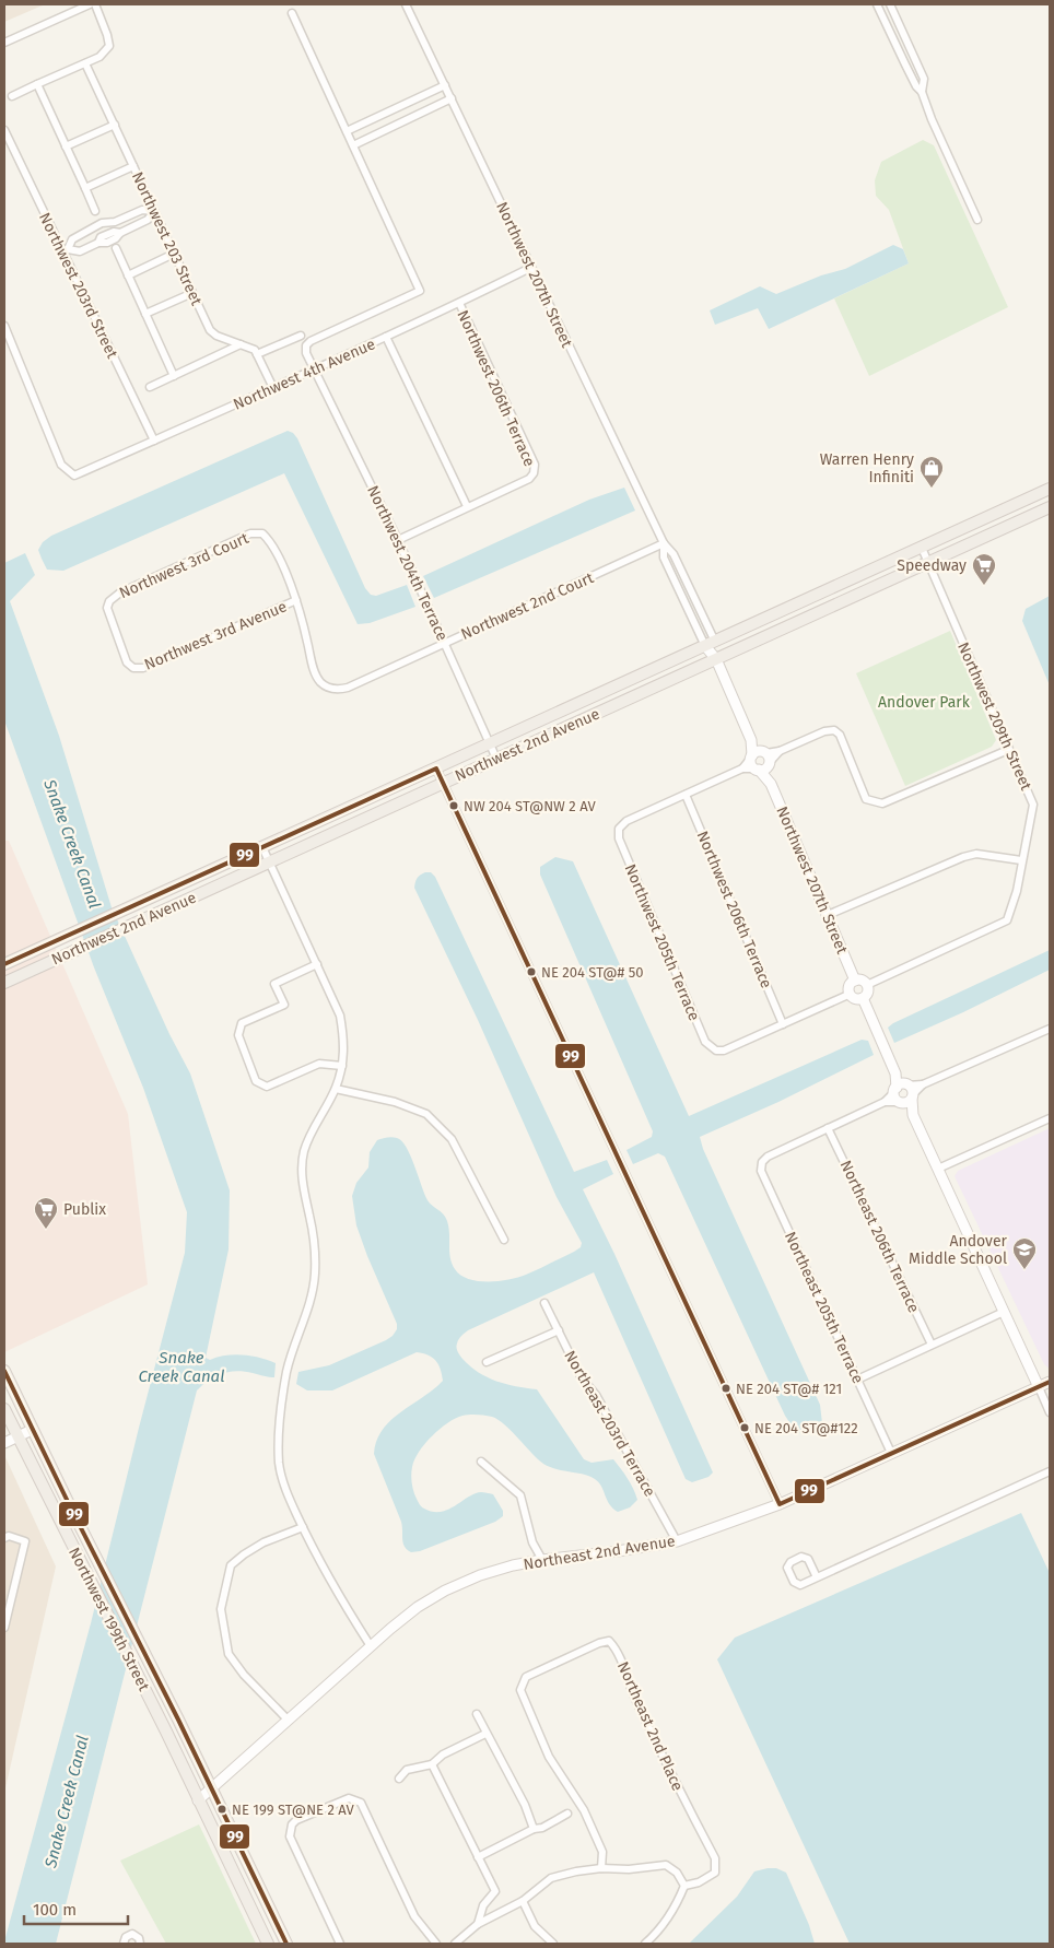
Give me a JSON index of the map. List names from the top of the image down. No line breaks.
{"streets":{"main road":["Northwest 2nd Avenue","Northwest 199th Street"],"street":["Northwest 203 Street","Northwest 207th Street","Northwest 203rd Street","Northwest 4th Avenue","Northwest 206th Terrace","Northwest 204th Terrace","Northwest 3rd Court","Northwest 2nd Court","Northwest 3rd Avenue","Northwest 209th Street","Northwest 205th Terrace","Northeast 206th Terrace","Northeast 205th Terrace","Northeast 203rd Terrace","Northeast 2nd Avenue","Northeast 2nd Place"]},"crossings":[["Northwest 207th Street","Northwest 4th Avenue"],["Northwest 207th Street","Northwest 2nd Court"],["Northwest 207th Street","Northwest 209th Street"],["Northwest 207th Street","Northwest 2nd Avenue"],["Northwest 203rd Street","Northwest 4th Avenue"],["Northwest 4th Avenue","Northwest 206th Terrace"],["Northwest 4th Avenue","Northwest 204th Terrace"],["Northwest 206th Terrace","Northwest 205th Terrace"],["Northwest 204th Terrace","Northwest 2nd Court"],["Northwest 204th Terrace","Northwest 2nd Avenue"],["Northwest 3rd Court","Northwest 2nd Court"],["Northwest 3rd Court","Northwest 3rd Avenue"],["Northwest 2nd Court","Northwest 3rd Avenue"],["Northwest 209th Street","Northwest 2nd Avenue"],["Northeast 206th Terrace","Northeast 205th Terrace"],["Northeast 205th Terrace","Northeast 2nd Avenue"],["Northeast 203rd Terrace","Northeast 2nd Avenue"],["Northeast 2nd Avenue","Northwest 199th Street"]],"water":["Snake Creek Canal"],"parks":["Andover Park"],"places":{"shop":["Warren Henry Infiniti"],"supermarket":["Speedway","Publix"],"other":["NW 204 ST@NW 2 AV","NE 204 ST@# 50","NE 204 ST@# 121","NE 204 ST@#122","NE 199 ST@NE 2 AV"],"school or university":["Andover Middle School"]},"lines":["transit line 99"],"scale_bar":"100 m"}
